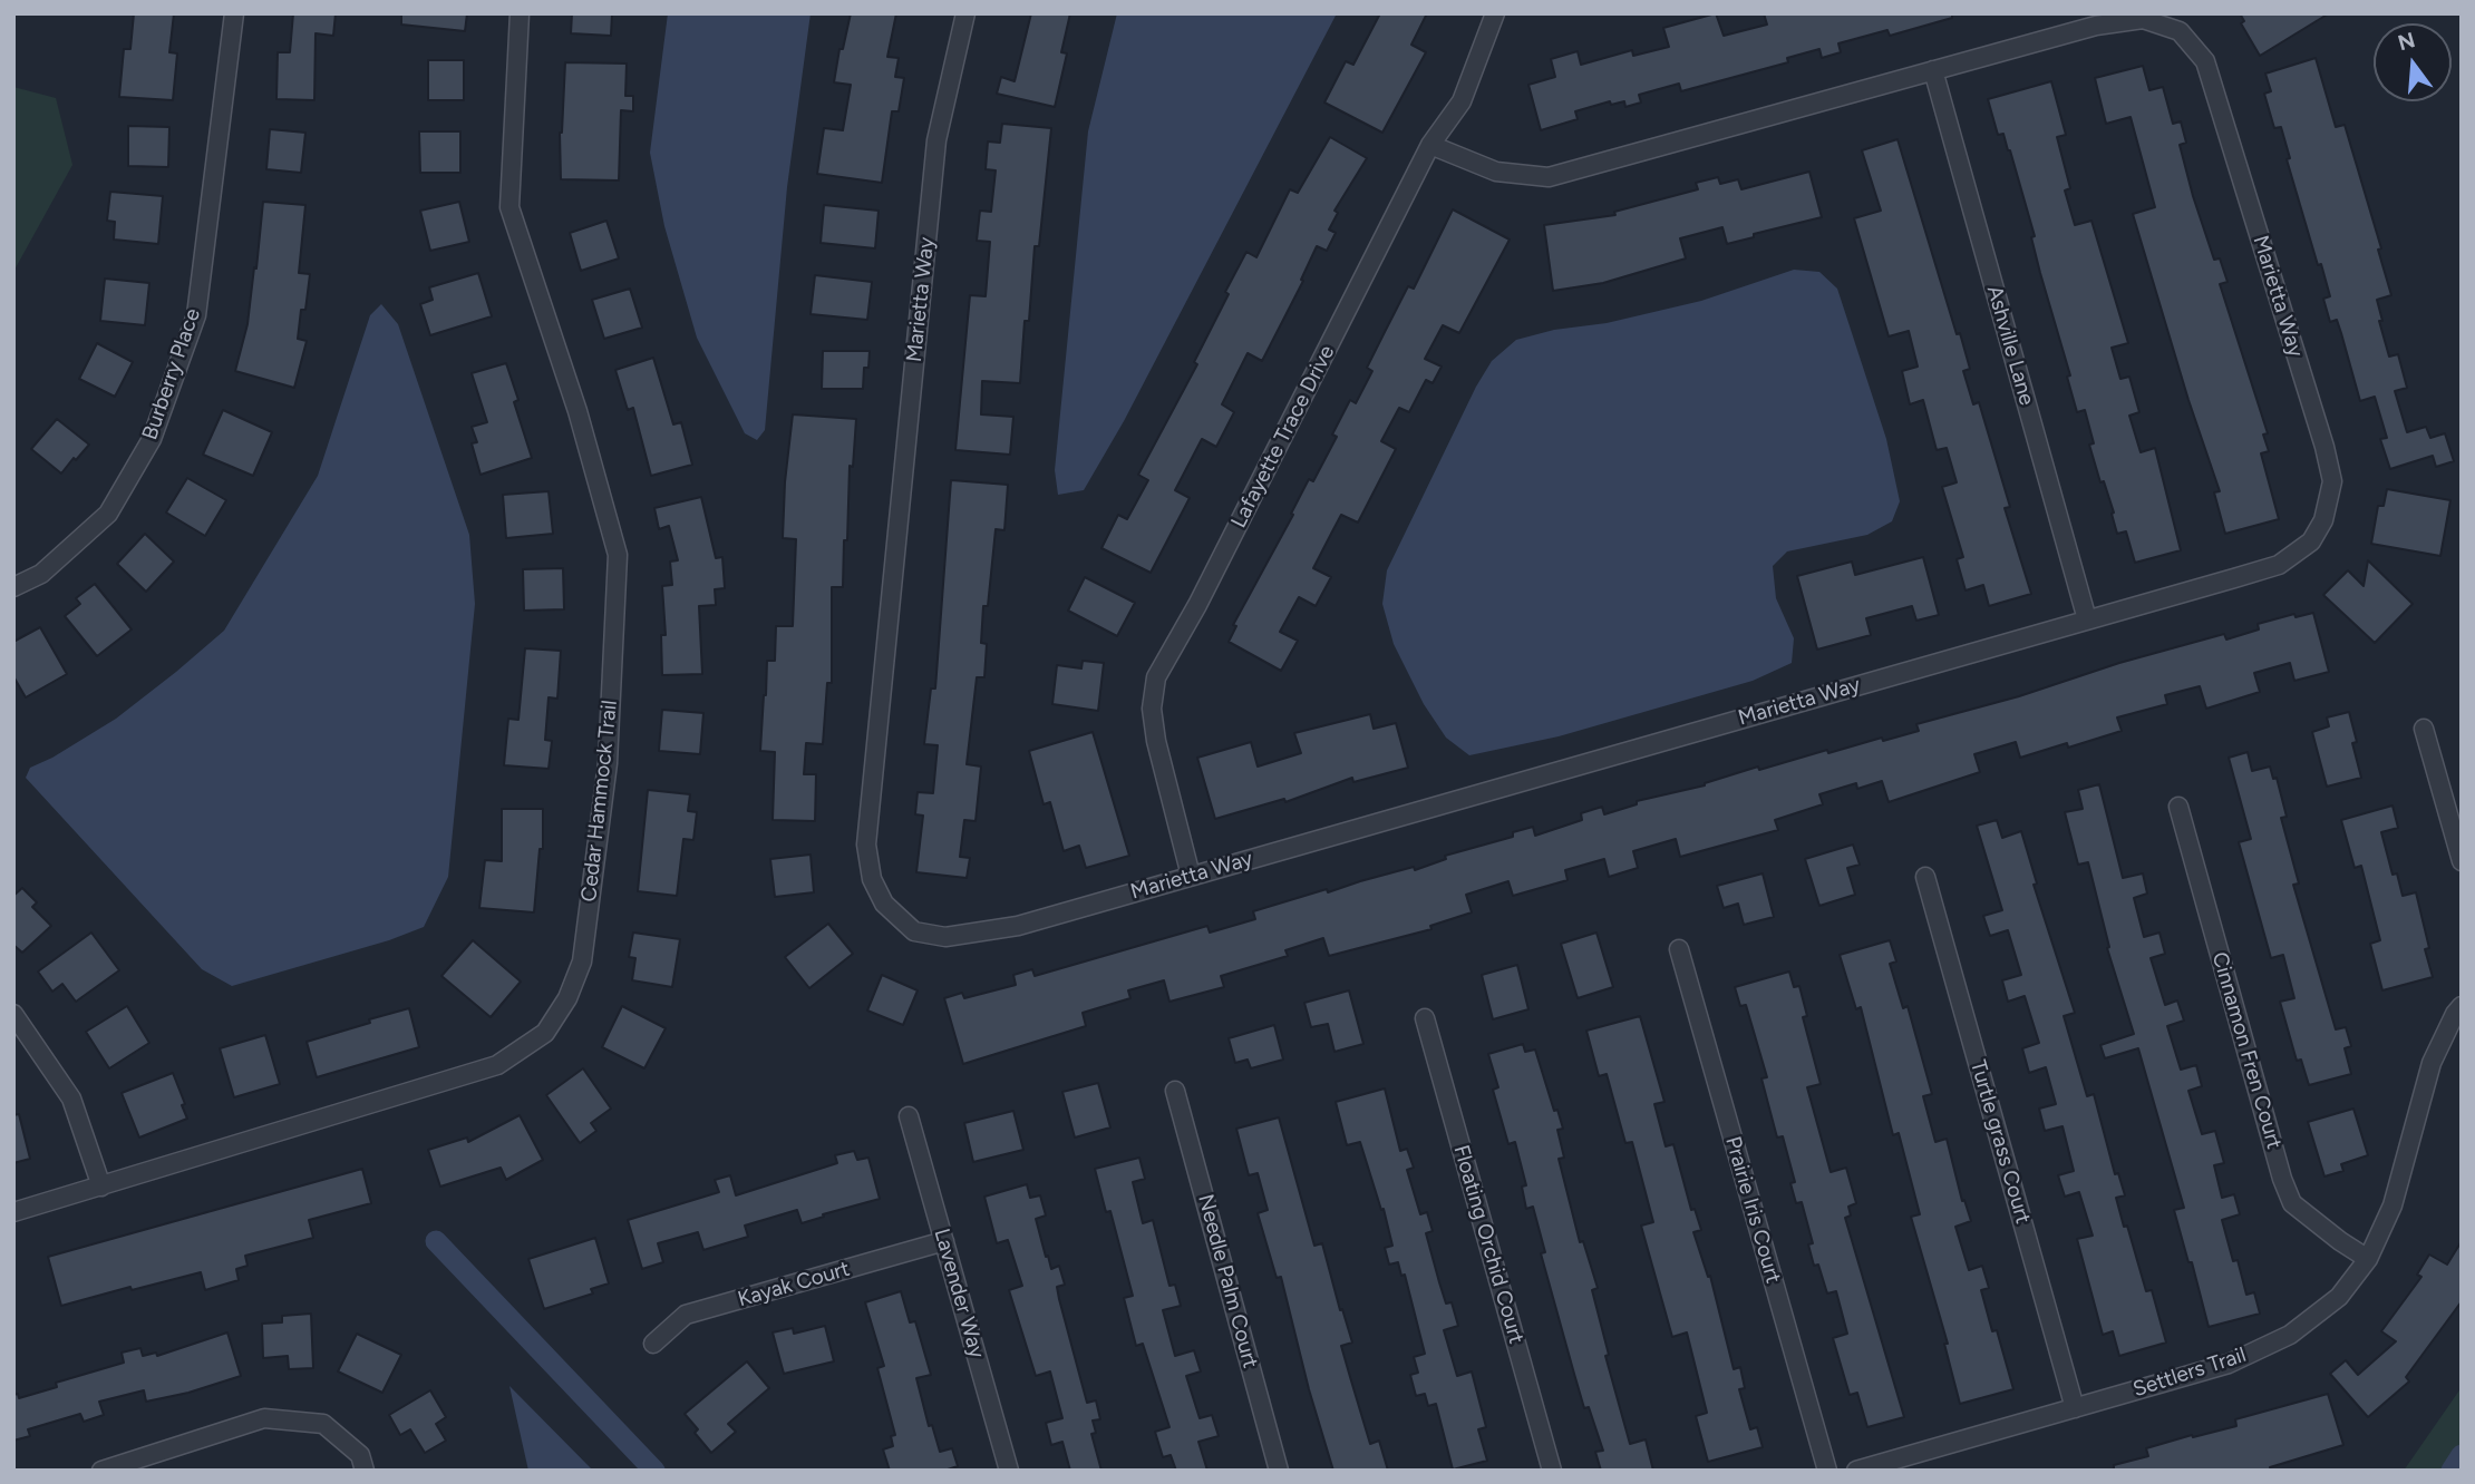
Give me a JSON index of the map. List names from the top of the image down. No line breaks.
{"streets":{"street":["Marietta Way","Ashville Lane","Burberry Place","Lafayette Trace Drive","Cedar Hammock Trail","Cinnamon Fren Court","Turtle grass Court","Prairie Iris Court","Floating Orchid Court","Needle Palm Court","Kayak Court","Lavender Way","Settlers Trail"]},"crossings":[["Marietta Way","Ashville Lane"],["Marietta Way","Lafayette Trace Drive"],["Cinnamon Fren Court","Settlers Trail"],["Turtle grass Court","Settlers Trail"],["Kayak Court","Lavender Way"]],"north":"top"}
